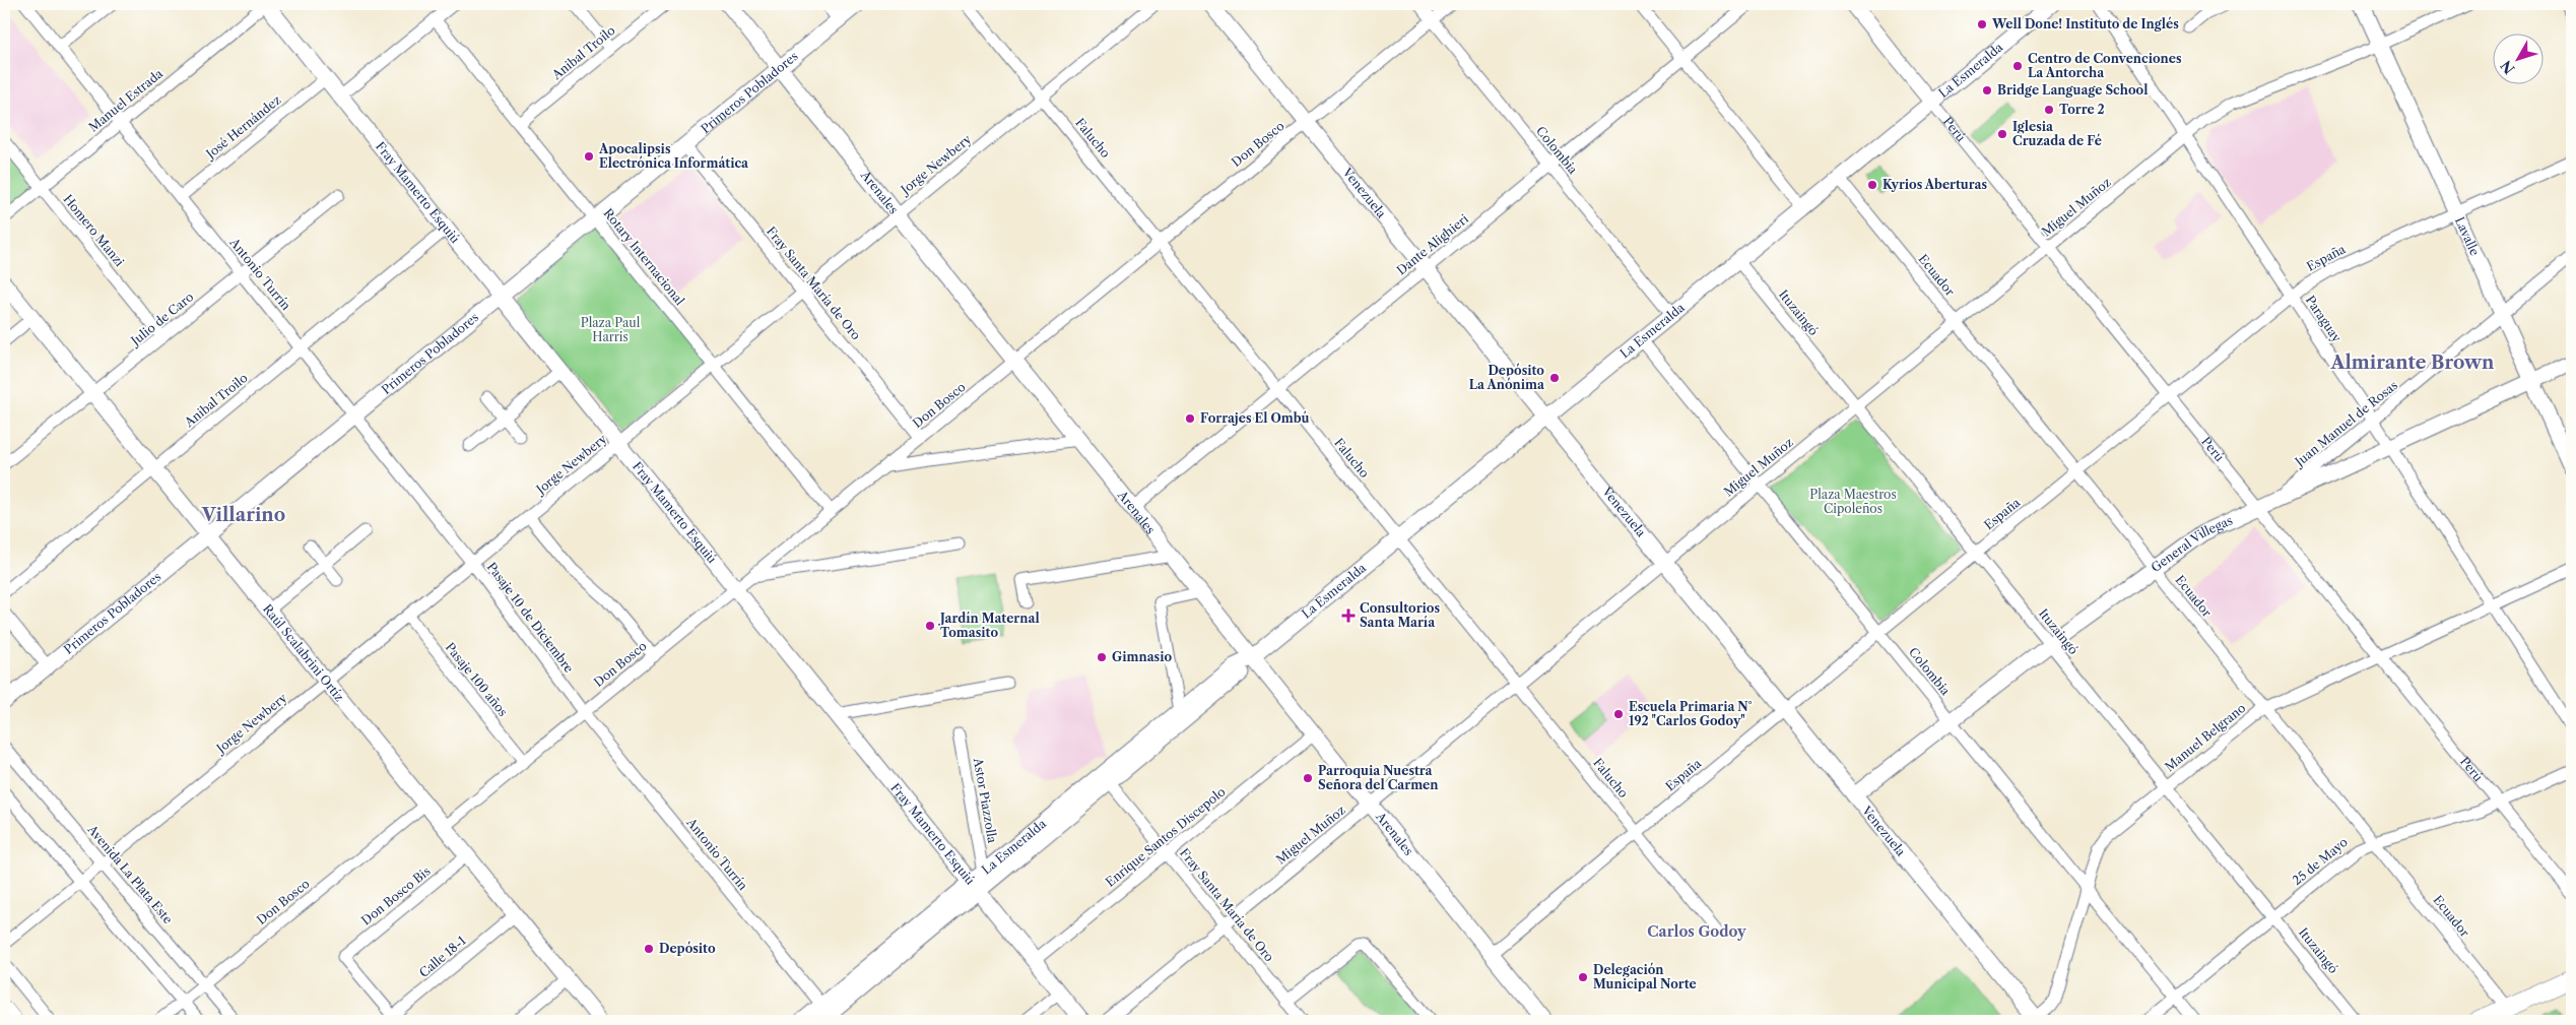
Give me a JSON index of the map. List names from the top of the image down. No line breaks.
{"streets":{"street":["Anibal Troilo","La Esmeralda","Primeros Pobladores","Manuel Estrada","José Hernández","Perú","Falucho","Don Bosco","Colombia","Jorge Newbery","Fray Mamerto Esquiú","Arenales","Venezuela","Miguel Muñoz","Homero Manzi","Lavalle","Dante Alighieri","Rotary Internacional","España","Antonio Turrín","Ecuador","Fray Santa María de Oro","Ituzaingó","Julio de Caro","Paraguay","Juan Manuel de Rosas","General Villegas","Pasaje 10 de Diciembre","Raúl Scalabrini Ortíz","Pasaje 100 años","Manuel Belgrano","Astor Piazzolla","Enrique Santos Discepolo","25 de Mayo","Avenida La Plata Este","Don Bosco Bis","Calle 18-1"]},"crossings":[["Anibal Troilo","Fray Mamerto Esquiú"],["Anibal Troilo","Rotary Internacional"],["Anibal Troilo","Antonio Turrín"],["Anibal Troilo","Raúl Scalabrini Ortíz"],["La Esmeralda","Perú"],["La Esmeralda","Falucho"],["La Esmeralda","Colombia"],["La Esmeralda","Fray Mamerto Esquiú"],["La Esmeralda","Arenales"],["La Esmeralda","Venezuela"],["La Esmeralda","Antonio Turrín"],["La Esmeralda","Ecuador"],["La Esmeralda","Fray Santa María de Oro"],["La Esmeralda","Ituzaingó"],["La Esmeralda","Astor Piazzolla"],["Primeros Pobladores","Fray Mamerto Esquiú"],["Primeros Pobladores","Arenales"],["Primeros Pobladores","Rotary Internacional"],["Primeros Pobladores","Antonio Turrín"],["Primeros Pobladores","Fray Santa María de Oro"],["Primeros Pobladores","Raúl Scalabrini Ortíz"],["Manuel Estrada","Fray Mamerto Esquiú"],["Manuel Estrada","Homero Manzi"],["Manuel Estrada","Antonio Turrín"],["José Hernández","Fray Mamerto Esquiú"],["José Hernández","Antonio Turrín"],["Perú","Miguel Muñoz"],["Perú","España"],["Perú","General Villegas"],["Perú","Manuel Belgrano"],["Perú","25 de Mayo"],["Falucho","Don Bosco"],["Falucho","Jorge Newbery"],["Falucho","Miguel Muñoz"],["Falucho","Dante Alighieri"],["Falucho","España"],["Don Bosco","Colombia"],["Don Bosco","Fray Mamerto Esquiú"],["Don Bosco","Arenales"],["Don Bosco","Venezuela"],["Don Bosco","Rotary Internacional"],["Don Bosco","Antonio Turrín"],["Don Bosco","Fray Santa María de Oro"],["Don Bosco","Pasaje 10 de Diciembre"],["Don Bosco","Raúl Scalabrini Ortíz"],["Don Bosco","Pasaje 100 años"],["Don Bosco","Avenida La Plata Este"],["Colombia","Miguel Muñoz"],["Colombia","Dante Alighieri"],["Colombia","España"],["Colombia","General Villegas"],["Colombia","Manuel Belgrano"],["Colombia","25 de Mayo"],["Jorge Newbery","Fray Mamerto Esquiú"],["Jorge Newbery","Arenales"],["Jorge Newbery","Rotary Internacional"],["Jorge Newbery","Antonio Turrín"],["Jorge Newbery","Fray Santa María de Oro"],["Jorge Newbery","Pasaje 10 de Diciembre"],["Jorge Newbery","Raúl Scalabrini Ortíz"],["Jorge Newbery","Pasaje 100 años"],["Jorge Newbery","Avenida La Plata Este"],["Fray Mamerto Esquiú","Astor Piazzolla"],["Fray Mamerto Esquiú","Enrique Santos Discepolo"],["Arenales","Miguel Muñoz"],["Arenales","Dante Alighieri"],["Arenales","España"],["Arenales","Enrique Santos Discepolo"],["Venezuela","Miguel Muñoz"],["Venezuela","Dante Alighieri"],["Venezuela","España"],["Venezuela","General Villegas"],["Venezuela","Manuel Belgrano"],["Miguel Muñoz","Lavalle"],["Miguel Muñoz","Ecuador"],["Miguel Muñoz","Fray Santa María de Oro"],["Miguel Muñoz","Ituzaingó"],["Miguel Muñoz","Paraguay"],["Homero Manzi","Julio de Caro"],["Lavalle","España"],["Lavalle","Juan Manuel de Rosas"],["Lavalle","General Villegas"],["España","Ecuador"],["España","Ituzaingó"],["España","Paraguay"],["Antonio Turrín","Julio de Caro"],["Antonio Turrín","Pasaje 10 de Diciembre"],["Ecuador","General Villegas"],["Ecuador","Manuel Belgrano"],["Ecuador","25 de Mayo"],["Fray Santa María de Oro","Enrique Santos Discepolo"],["Ituzaingó","General Villegas"],["Ituzaingó","Manuel Belgrano"],["Ituzaingó","25 de Mayo"],["Julio de Caro","Raúl Scalabrini Ortíz"],["Paraguay","Juan Manuel de Rosas"],["Paraguay","General Villegas"],["Paraguay","Manuel Belgrano"],["Juan Manuel de Rosas","General Villegas"],["Raúl Scalabrini Ortíz","Don Bosco Bis"],["Raúl Scalabrini Ortíz","Calle 18-1"],["Don Bosco Bis","Calle 18-1"]],"districts":["Almirante Brown","Villarino","Carlos Godoy"],"parks":["Plaza Paul Harris","Plaza Maestros Cipoleños"],"places":{"other":["Well Done! Instituto de Inglés","Centro de Convenciones La Antorcha","Bridge Language School","Torre 2","Iglesia Cruzada de Fé","Apocalipsis Electrónica Informática","Kyrios Aberturas","Depósito La Anónima","Forrajes El Ombú","Jardín Maternal Tomasito","Gimnasio","Escuela Primaria N° 192 \"Carlos Godoy\"","Parroquia Nuestra Señora del Carmen","Depósito","Delegación Municipal Norte"],"health":["Consultorios Santa María"]},"north":"bottom left"}
